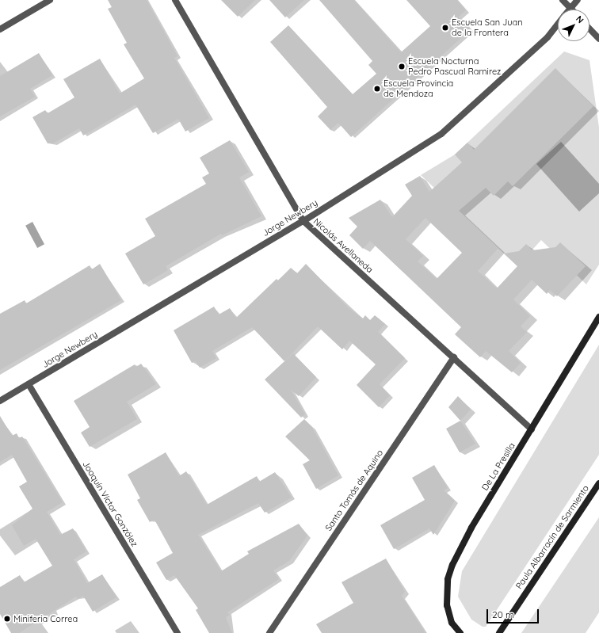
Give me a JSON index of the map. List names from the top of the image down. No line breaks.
{"streets":{"street":["Jorge Newbery","Nicolás Avellaneda","De La Presilla","Santo Tomás de Aquino","Joaquín Víctor González","Paula Albarracín de Sarmiento"]},"crossings":[["Jorge Newbery","Nicolás Avellaneda"],["Jorge Newbery","Joaquín Víctor González"],["Nicolás Avellaneda","De La Presilla"],["Nicolás Avellaneda","Santo Tomás de Aquino"]],"places":["Escuela San Juan de la Frontera","Escuela Nocturna Pedro Pascual Ramirez","Escuela Provincia de Mendoza","Miniferia Correa"],"scale_bar":"20 m","north":"top right"}
